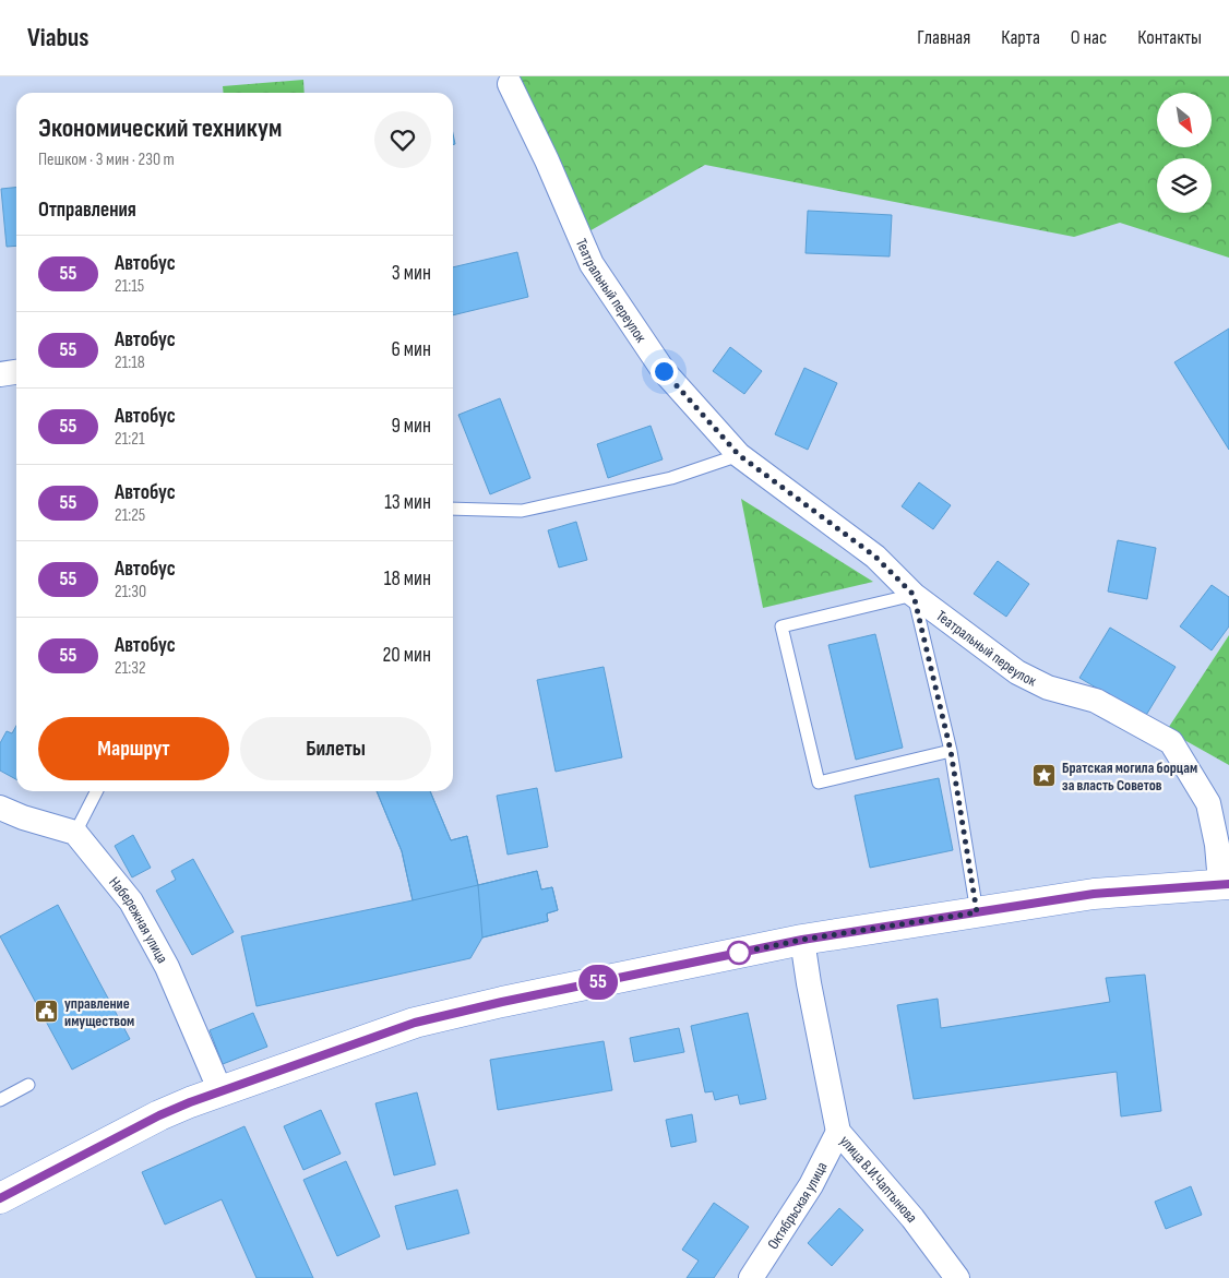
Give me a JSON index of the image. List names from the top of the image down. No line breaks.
{"streets":{"street":["Театральный переулок","Набережная улица","улица В.И.Чаптынова","Октябрьская улица"]},"crossings":[["улица В.И.Чаптынова","Октябрьская улица"]],"places":{"place":["Братская могила борцам за власть Советов"],"public building":["управление имуществом"]},"lines":["bus line 55"],"north":"bottom right","page":{"header":"Viabus","nav":["Главная","Карта","О нас","Контакты"],"on_map":"55","heading":[["Экономический техникум","Пешком · 3 мин · 230 m"],"Отправления"],"list":[{"mark":"55","name":"Автобус","note":"21:15","value":"3 мин"},{"mark":"55","name":"Автобус","note":"21:18","value":"6 мин"},{"mark":"55","name":"Автобус","note":"21:21","value":"9 мин"},{"mark":"55","name":"Автобус","note":"21:25","value":"13 мин"},{"mark":"55","name":"Автобус","note":"21:30","value":"18 мин"},{"mark":"55","name":"Автобус","note":"21:32","value":"20 мин"}],"buttons":["Маршрут","Билеты"]}}
